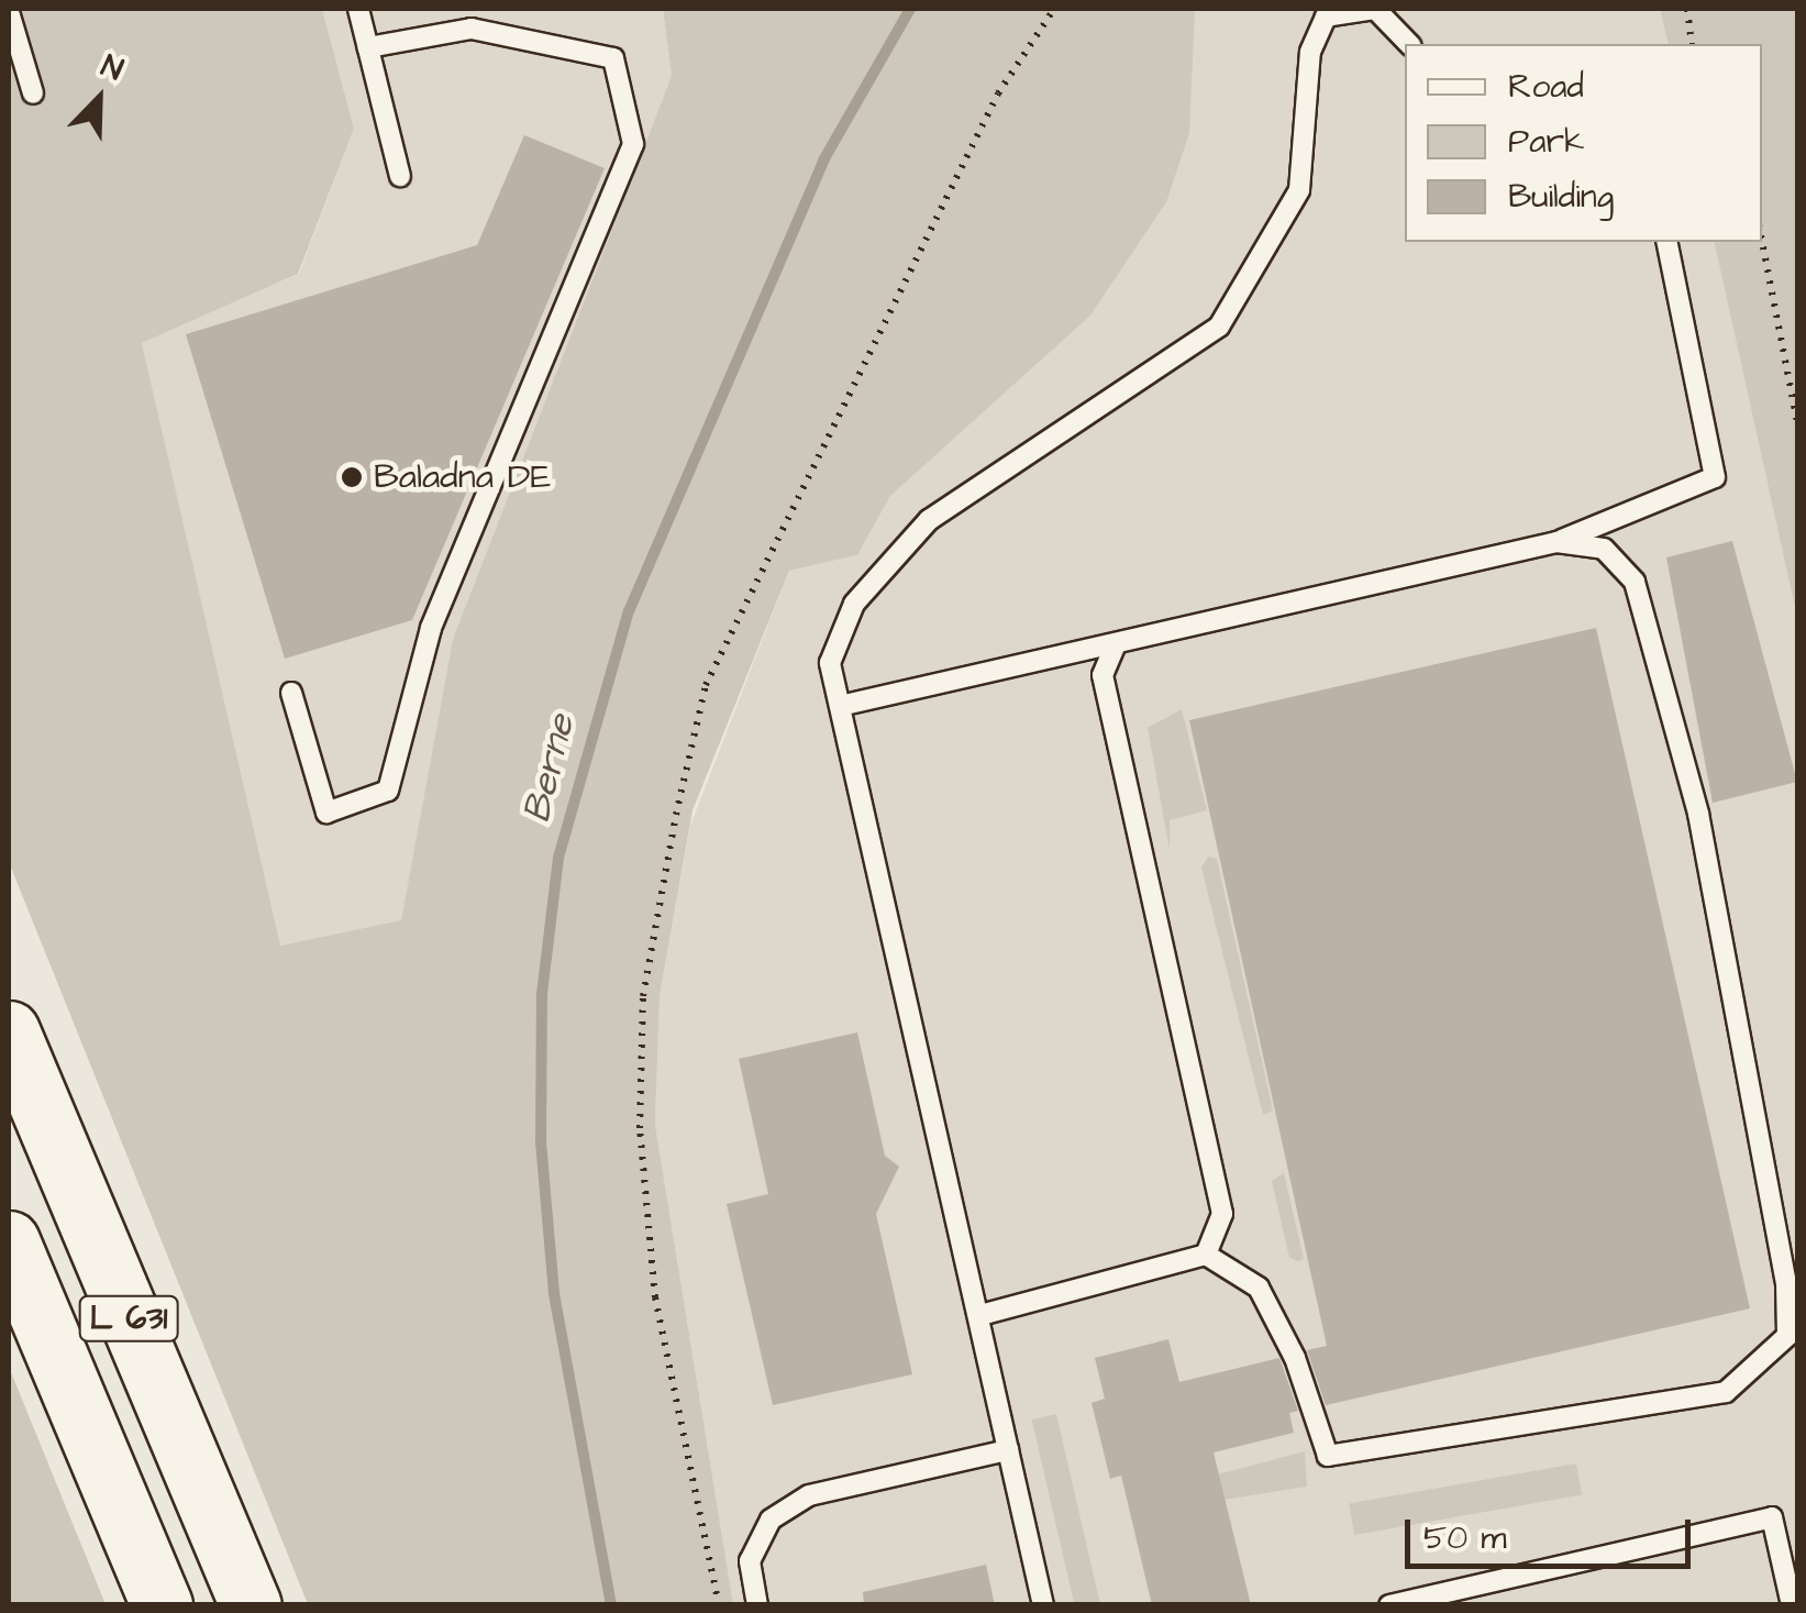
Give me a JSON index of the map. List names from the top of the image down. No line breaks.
{"streets":{"main road":["L 631"]},"water":["Berne"],"places":["Baladna DE"],"legend":["Road","Park","Building"],"scale_bar":"50 m","north":"top right"}
